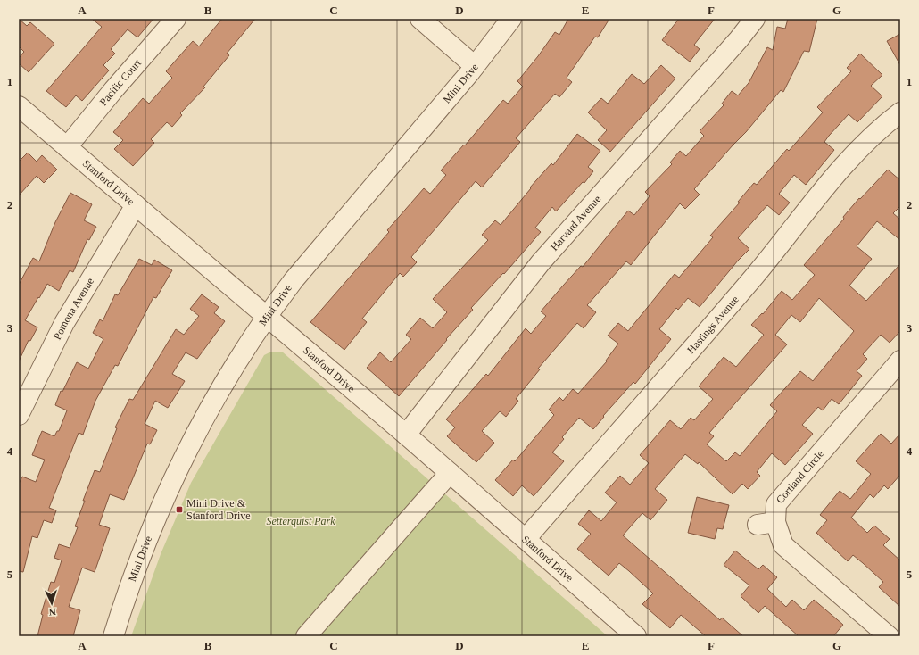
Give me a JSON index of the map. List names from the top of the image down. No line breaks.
{"streets":{"street":["Pacific Court","Mini Drive","Stanford Drive","Harvard Avenue","Pomona Avenue","Hastings Avenue","Cortland Circle"]},"crossings":[["Pacific Court","Stanford Drive"],["Mini Drive","Stanford Drive"],["Stanford Drive","Harvard Avenue"],["Stanford Drive","Pomona Avenue"],["Stanford Drive","Hastings Avenue"]],"parks":["Setterquist Park"],"places":{"transit":["Mini Drive & Stanford Drive"]},"north":"bottom","grid":{"columns":["A","B","C","D","E","F","G"],"rows":["1","2","3","4","5"]}}
